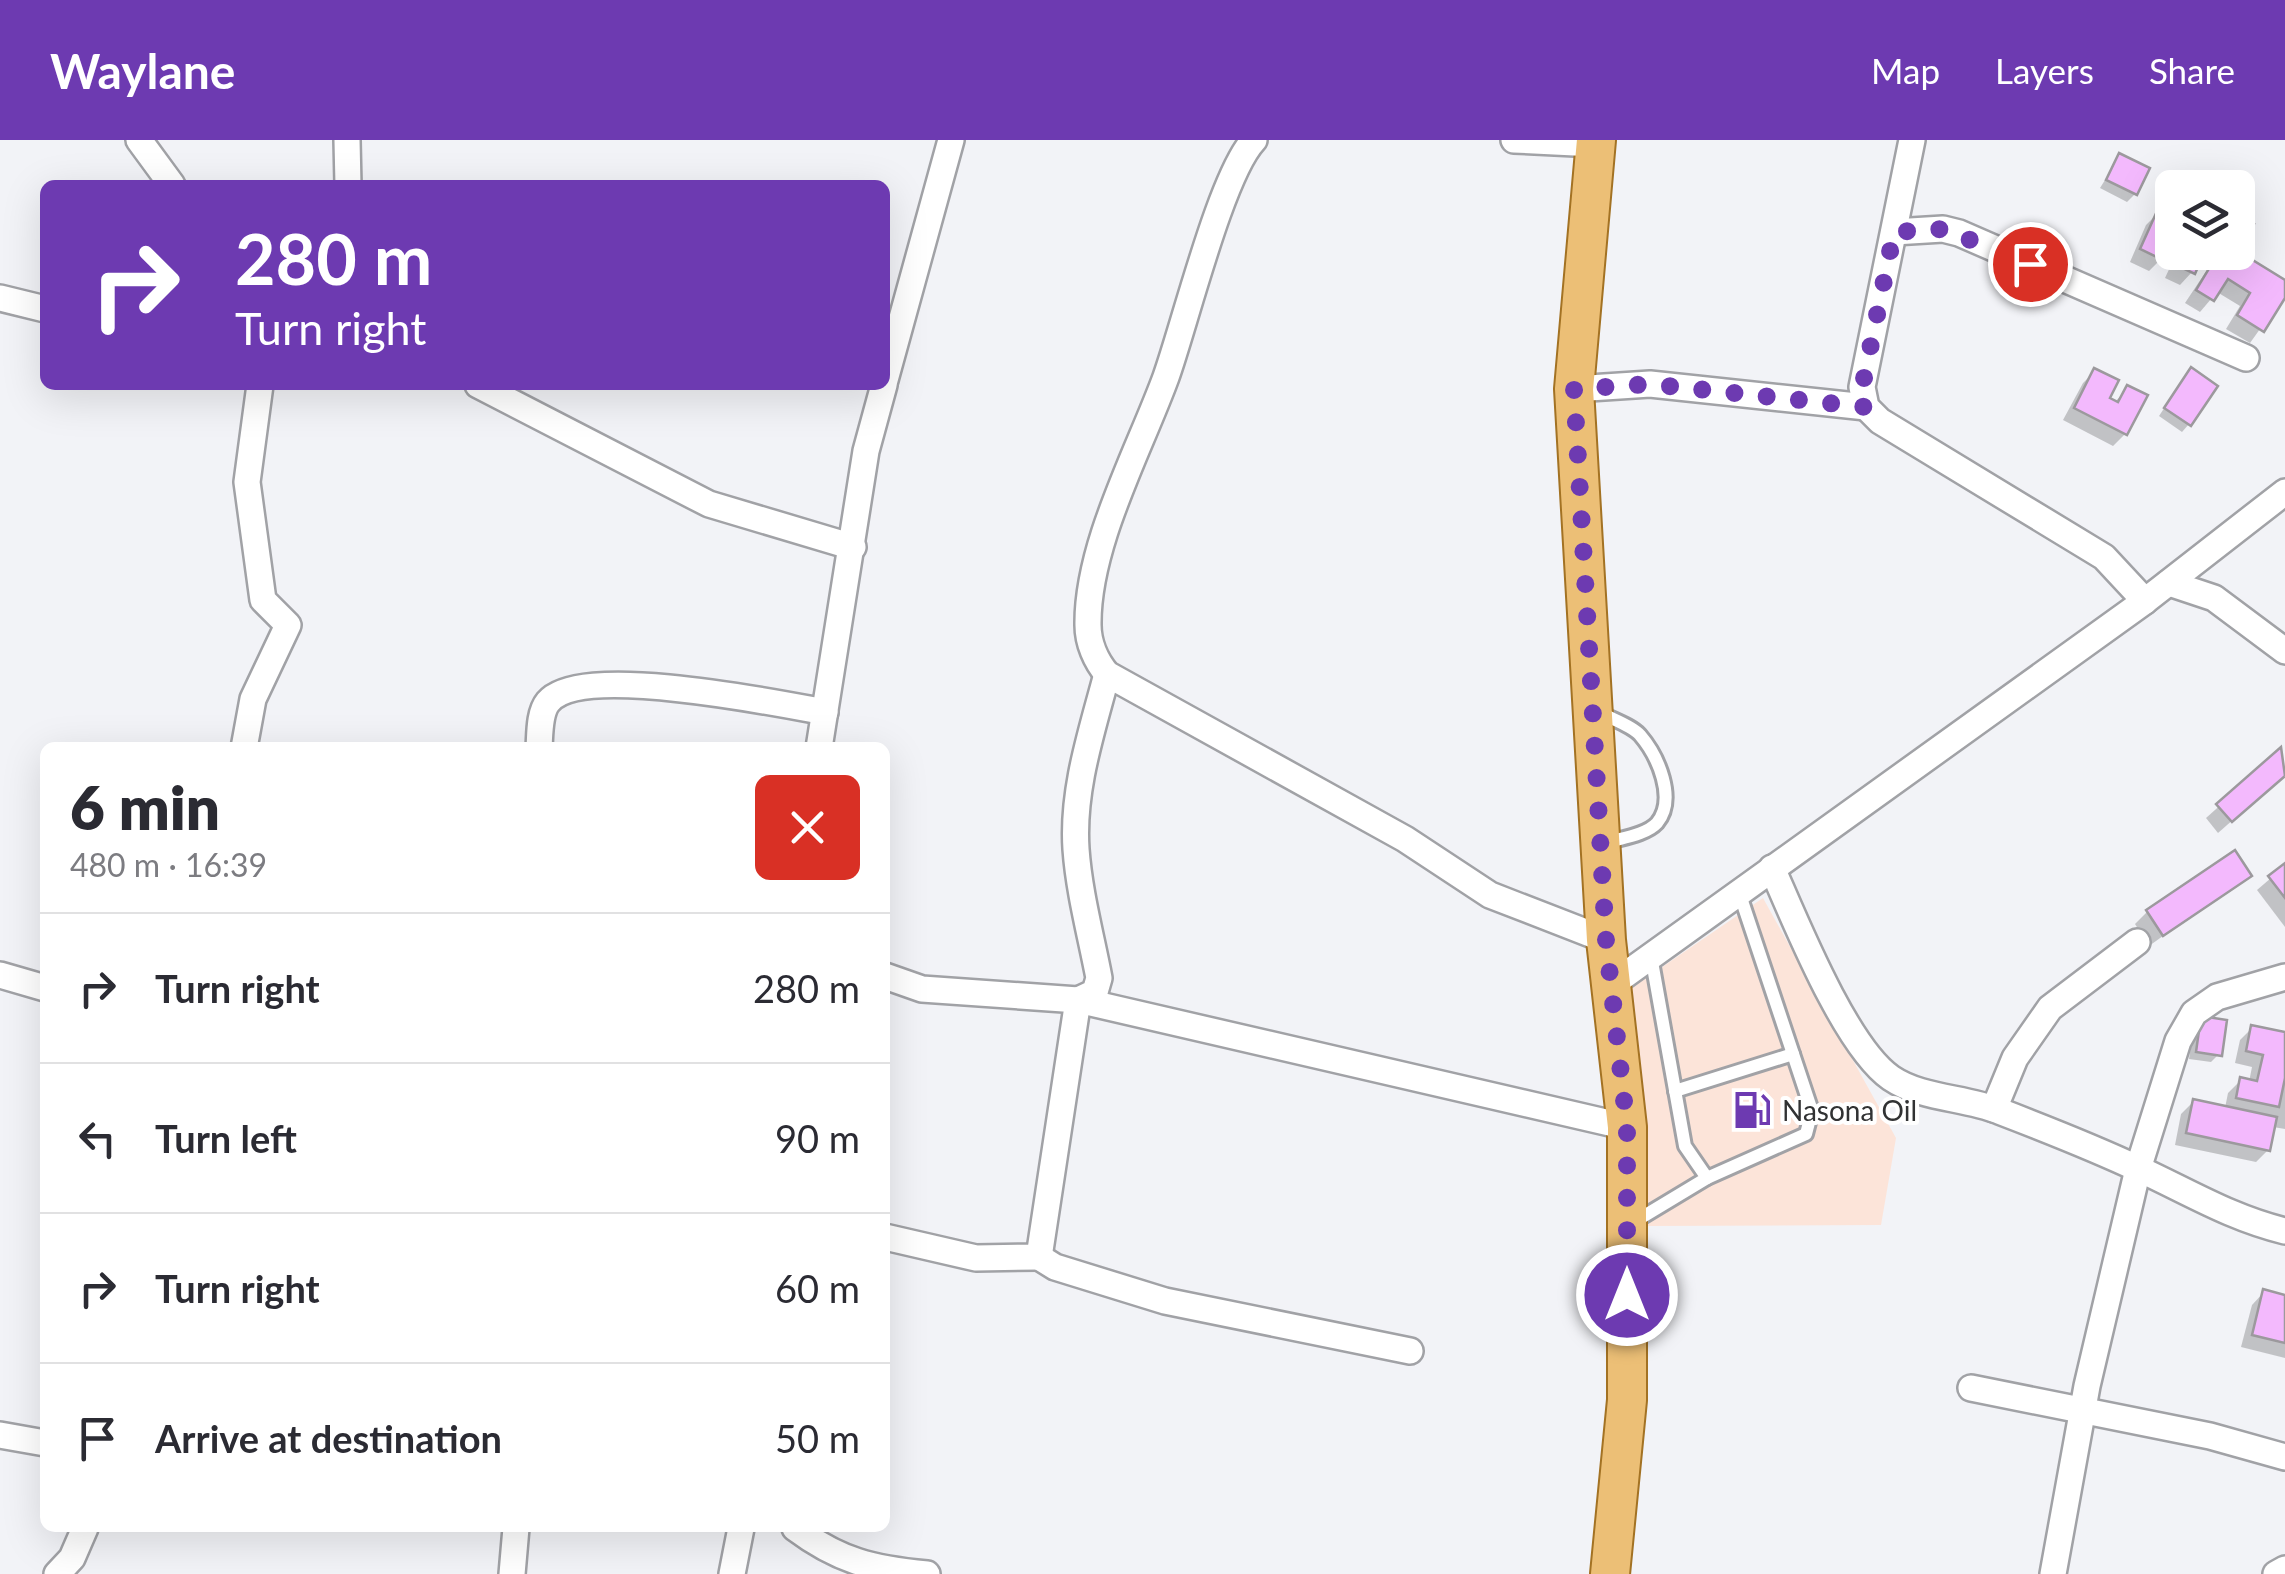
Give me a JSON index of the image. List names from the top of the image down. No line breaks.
{"places":{"fuel station":["Nasona Oil"]},"page":{"header":"Waylane","nav":["Map","Layers","Share"],"turn":["280 m","Turn right"],"heading":["6 min","480 m · 16:39"],"list":[{"name":"Turn right","value":"280 m"},{"name":"Turn left","value":"90 m"},{"name":"Turn right","value":"60 m"},{"name":"Arrive at destination","value":"50 m"}]}}
